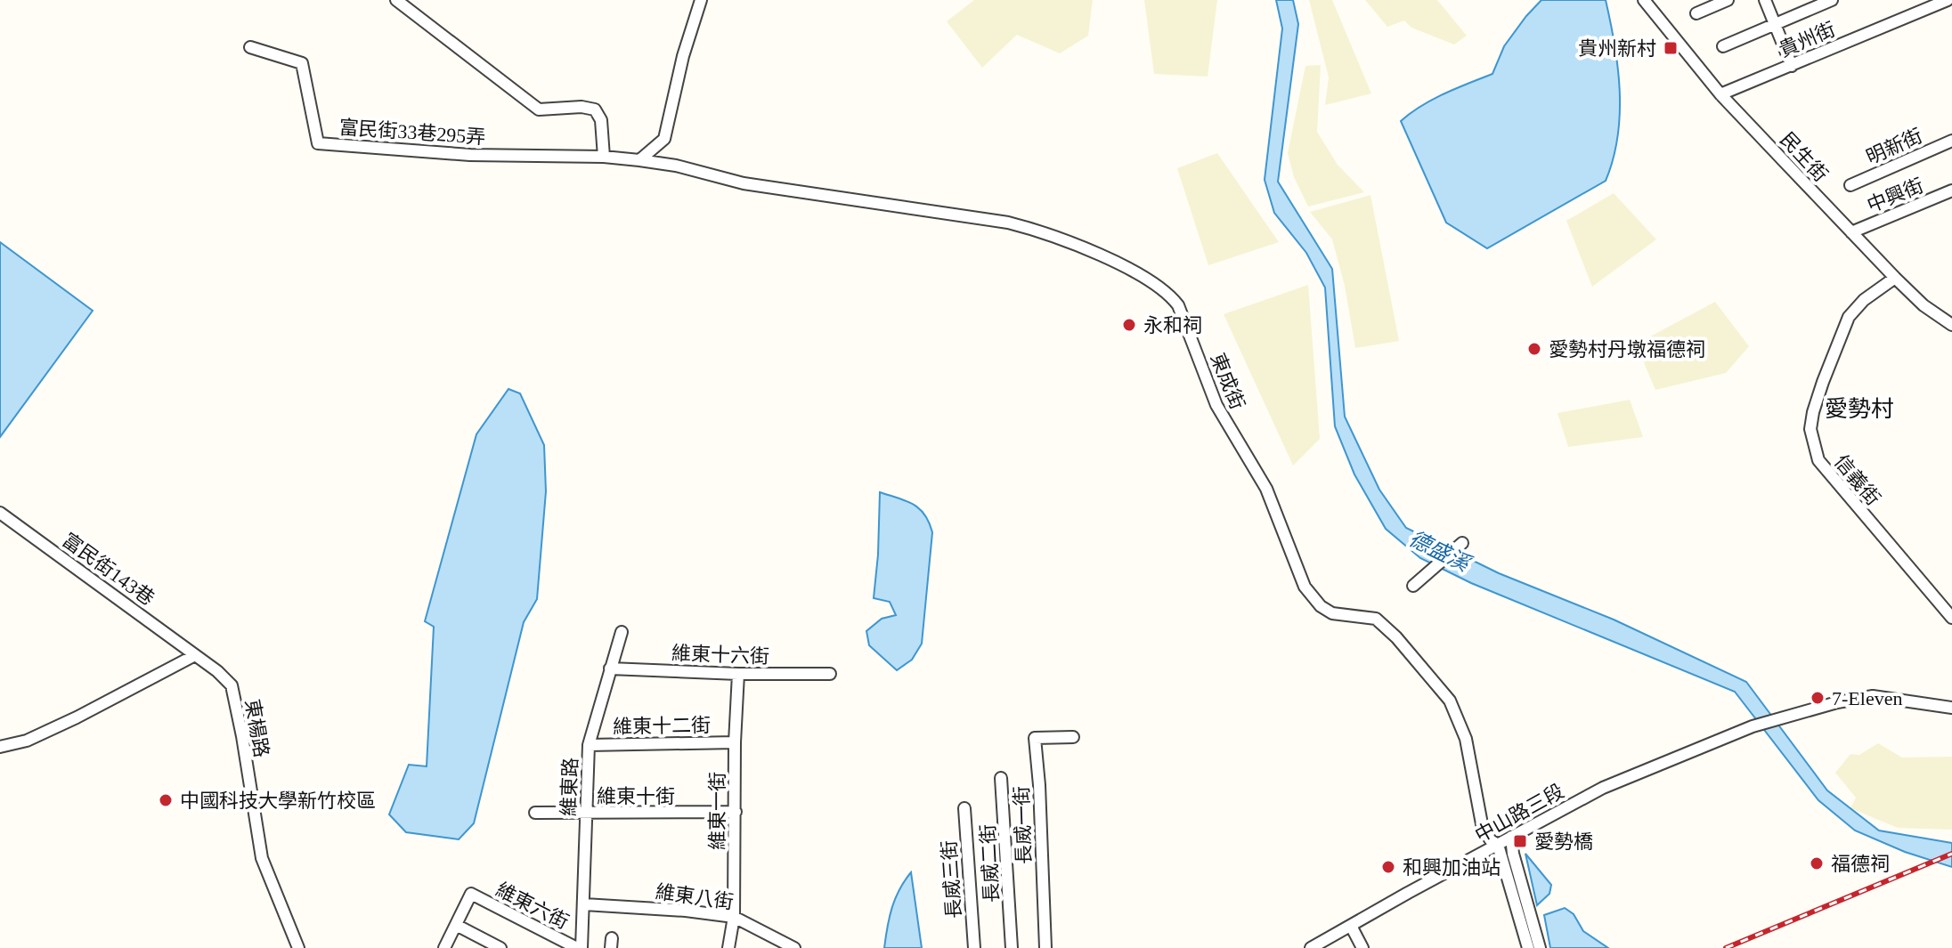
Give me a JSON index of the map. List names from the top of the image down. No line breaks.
{"streets":{"street":["貴州街","富民街33巷295弄","明新街","民生街","中興街","東成街","信義街","富民街143巷","維東十六街","維東十二街","東楊路","維東路","維東十街","維東一街","中山路三段","長威一街","長威二街","長威三街","維東八街","維東六街"]},"crossings":[["貴州街","民生街"],["富民街33巷295弄","東成街"],["民生街","中興街"],["民生街","信義街"],["東成街","中山路三段"],["富民街143巷","東楊路"],["維東十六街","維東路"],["維東十六街","維東一街"],["維東十二街","維東路"],["維東十二街","維東一街"],["維東路","維東十街"],["維東路","維東八街"],["維東路","維東六街"],["維東十街","維東一街"],["維東一街","維東八街"]],"districts":["愛勢村"],"water":["德盛溪"],"places":{"transit":["貴州新村","愛勢橋"],"other":["永和祠","愛勢村丹墩福德祠","7-Eleven","中國科技大學新竹校區","福德祠","和興加油站"]}}
